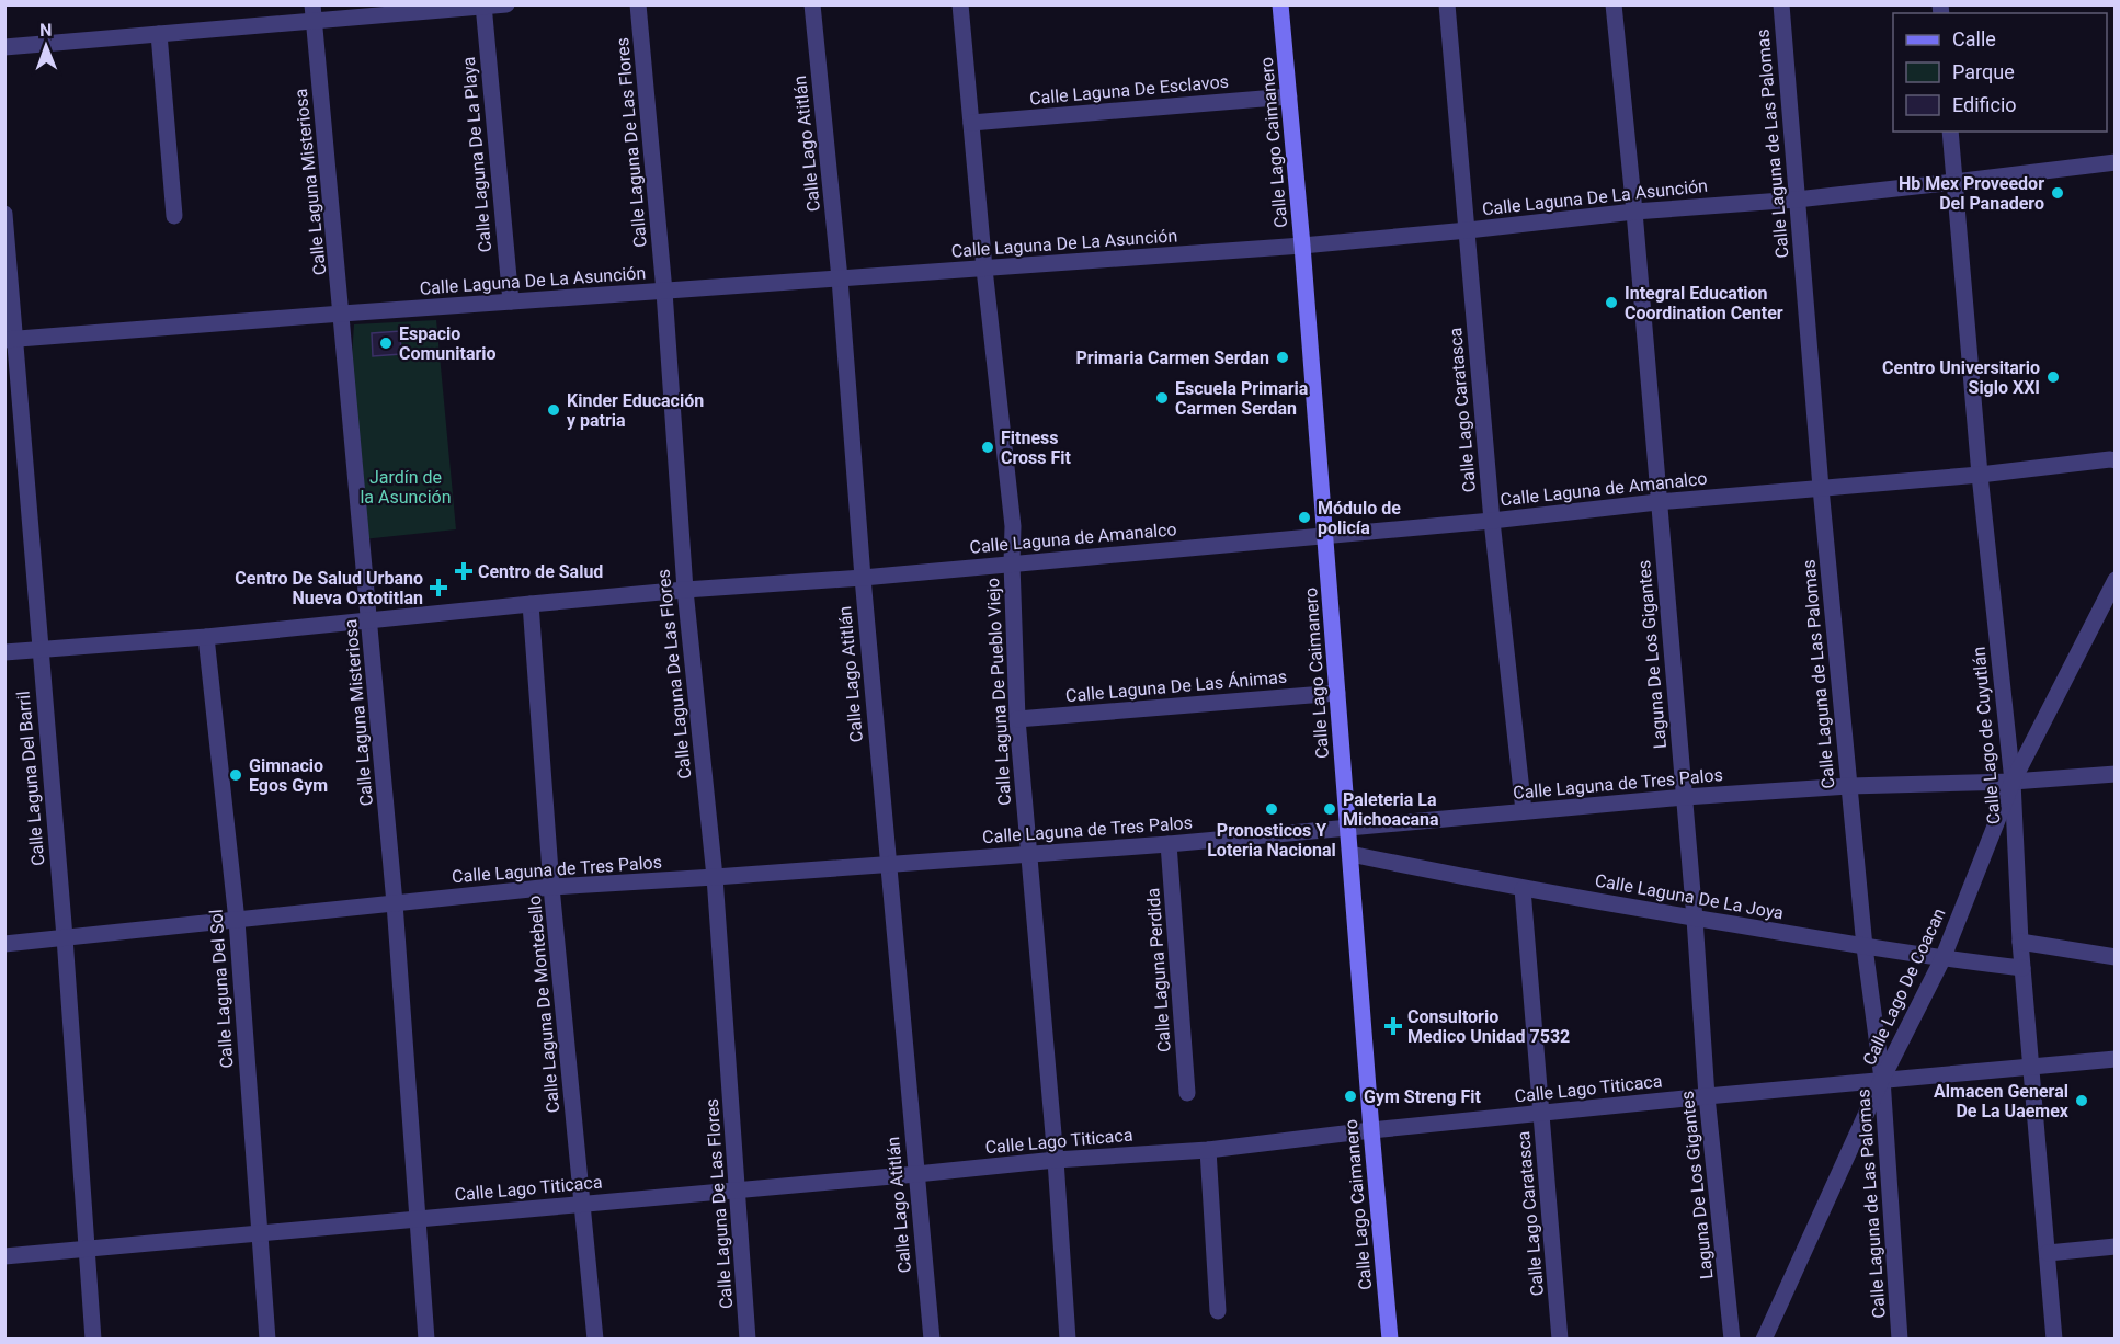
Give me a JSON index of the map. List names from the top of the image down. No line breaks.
{"streets":{"street":["Calle Laguna De Esclavos","Calle Laguna De Las Flores","Calle Lago Caimanero","Calle Lago Atitlán","Calle Laguna de Las Palomas","Calle Laguna De La Playa","Calle Laguna Misteriosa","Calle Laguna De La Asunción","Calle Lago Caratasca","Calle Laguna de Amanalco","Laguna De Los Gigantes","Calle Laguna De Las Ánimas","Calle Laguna De Pueblo Viejo","Calle Lago de Cuyutlán","Calle Laguna Del Barril","Calle Laguna de Tres Palos","Calle Laguna De La Joya","Calle Laguna Perdida","Calle Lago De Coacan","Calle Laguna Del Sol","Calle Laguna De Montebello","Calle Lago Titicaca"]},"crossings":[["Calle Laguna De Esclavos","Calle Lago Caimanero"],["Calle Laguna De Esclavos","Calle Laguna De Pueblo Viejo"],["Calle Laguna De Las Flores","Calle Laguna De La Asunción"],["Calle Laguna De Las Flores","Calle Laguna de Amanalco"],["Calle Laguna De Las Flores","Calle Laguna de Tres Palos"],["Calle Laguna De Las Flores","Calle Lago Titicaca"],["Calle Lago Caimanero","Calle Laguna De La Asunción"],["Calle Lago Caimanero","Calle Laguna de Amanalco"],["Calle Lago Caimanero","Calle Laguna De Las Ánimas"],["Calle Lago Caimanero","Calle Laguna de Tres Palos"],["Calle Lago Caimanero","Calle Laguna De La Joya"],["Calle Lago Caimanero","Calle Lago Titicaca"],["Calle Lago Atitlán","Calle Laguna De La Asunción"],["Calle Lago Atitlán","Calle Laguna de Amanalco"],["Calle Lago Atitlán","Calle Laguna de Tres Palos"],["Calle Lago Atitlán","Calle Lago Titicaca"],["Calle Laguna de Las Palomas","Calle Laguna De La Asunción"],["Calle Laguna de Las Palomas","Calle Laguna de Amanalco"],["Calle Laguna de Las Palomas","Calle Laguna de Tres Palos"],["Calle Laguna de Las Palomas","Calle Laguna De La Joya"],["Calle Laguna de Las Palomas","Calle Lago De Coacan"],["Calle Laguna de Las Palomas","Calle Lago Titicaca"],["Calle Laguna De La Playa","Calle Laguna De La Asunción"],["Calle Laguna Misteriosa","Calle Laguna De La Asunción"],["Calle Laguna Misteriosa","Calle Laguna de Amanalco"],["Calle Laguna Misteriosa","Calle Laguna de Tres Palos"],["Calle Laguna Misteriosa","Calle Lago Titicaca"],["Calle Laguna De La Asunción","Calle Lago Caratasca"],["Calle Laguna De La Asunción","Laguna De Los Gigantes"],["Calle Laguna De La Asunción","Calle Laguna De Pueblo Viejo"],["Calle Laguna De La Asunción","Calle Lago de Cuyutlán"],["Calle Laguna De La Asunción","Calle Laguna Del Barril"],["Calle Lago Caratasca","Calle Laguna de Amanalco"],["Calle Lago Caratasca","Calle Laguna de Tres Palos"],["Calle Lago Caratasca","Calle Laguna De La Joya"],["Calle Lago Caratasca","Calle Lago Titicaca"],["Calle Laguna de Amanalco","Laguna De Los Gigantes"],["Calle Laguna de Amanalco","Calle Laguna De Pueblo Viejo"],["Calle Laguna de Amanalco","Calle Lago de Cuyutlán"],["Calle Laguna de Amanalco","Calle Laguna Del Barril"],["Calle Laguna de Amanalco","Calle Laguna Del Sol"],["Calle Laguna de Amanalco","Calle Laguna De Montebello"],["Laguna De Los Gigantes","Calle Laguna de Tres Palos"],["Laguna De Los Gigantes","Calle Laguna De La Joya"],["Laguna De Los Gigantes","Calle Lago Titicaca"],["Calle Laguna De Las Ánimas","Calle Laguna De Pueblo Viejo"],["Calle Laguna De Pueblo Viejo","Calle Laguna de Tres Palos"],["Calle Laguna De Pueblo Viejo","Calle Lago Titicaca"],["Calle Lago de Cuyutlán","Calle Laguna de Tres Palos"],["Calle Lago de Cuyutlán","Calle Laguna De La Joya"],["Calle Lago de Cuyutlán","Calle Lago De Coacan"],["Calle Lago de Cuyutlán","Calle Lago Titicaca"],["Calle Laguna Del Barril","Calle Laguna de Tres Palos"],["Calle Laguna Del Barril","Calle Lago Titicaca"],["Calle Laguna de Tres Palos","Calle Laguna Perdida"],["Calle Laguna de Tres Palos","Calle Lago De Coacan"],["Calle Laguna de Tres Palos","Calle Laguna Del Sol"],["Calle Laguna de Tres Palos","Calle Laguna De Montebello"],["Calle Laguna De La Joya","Calle Lago De Coacan"],["Calle Lago De Coacan","Calle Lago Titicaca"],["Calle Laguna Del Sol","Calle Lago Titicaca"],["Calle Laguna De Montebello","Calle Lago Titicaca"]],"parks":["Jardín de la Asunción"],"places":{"other":["Hb Mex Proveedor Del Panadero","Integral Education Coordination Center","Espacio Comunitario","Primaria Carmen Serdan","Centro Universitario Siglo XXI","Escuela Primaria Carmen Serdan","Kinder Educación y patria","Fitness Cross Fit","Módulo de policía","Gimnacio Egos Gym","Pronosticos Y Loteria Nacional","Paleteria La Michoacana","Gym Streng Fit","Almacen General De La Uaemex"],"health":["Centro de Salud","Centro De Salud Urbano Nueva Oxtotitlan","Consultorio Medico Unidad 7532"]},"legend":["Calle","Parque","Edificio"],"north":"top"}
